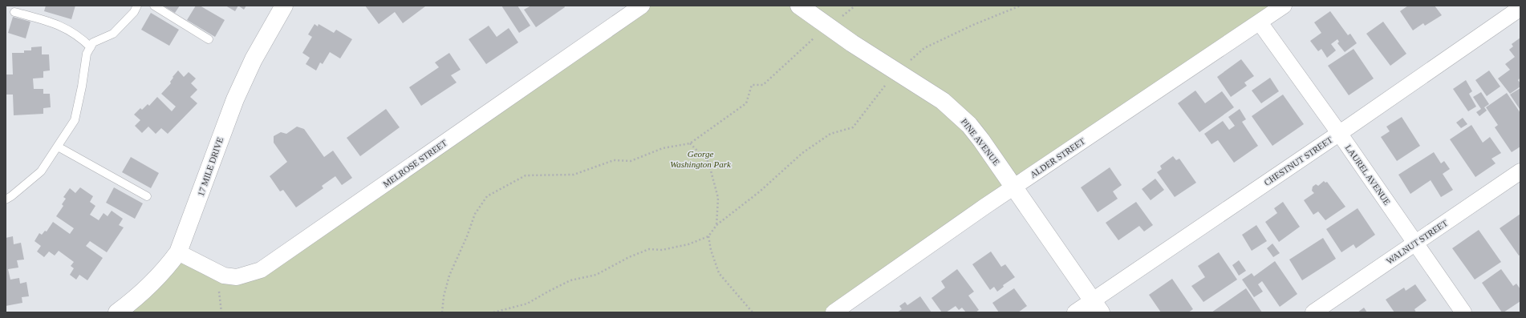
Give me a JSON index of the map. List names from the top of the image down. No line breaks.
{"streets":{"main road":["PINE AVENUE","17 MILE DRIVE"],"street":["ALDER STREET","CHESTNUT STREET","MELROSE STREET","LAUREL AVENUE","WALNUT STREET"]},"crossings":[["PINE AVENUE","ALDER STREET"],["PINE AVENUE","CHESTNUT STREET"],["ALDER STREET","LAUREL AVENUE"],["CHESTNUT STREET","LAUREL AVENUE"],["MELROSE STREET","17 MILE DRIVE"],["LAUREL AVENUE","WALNUT STREET"]],"parks":["George Washington Park"]}
